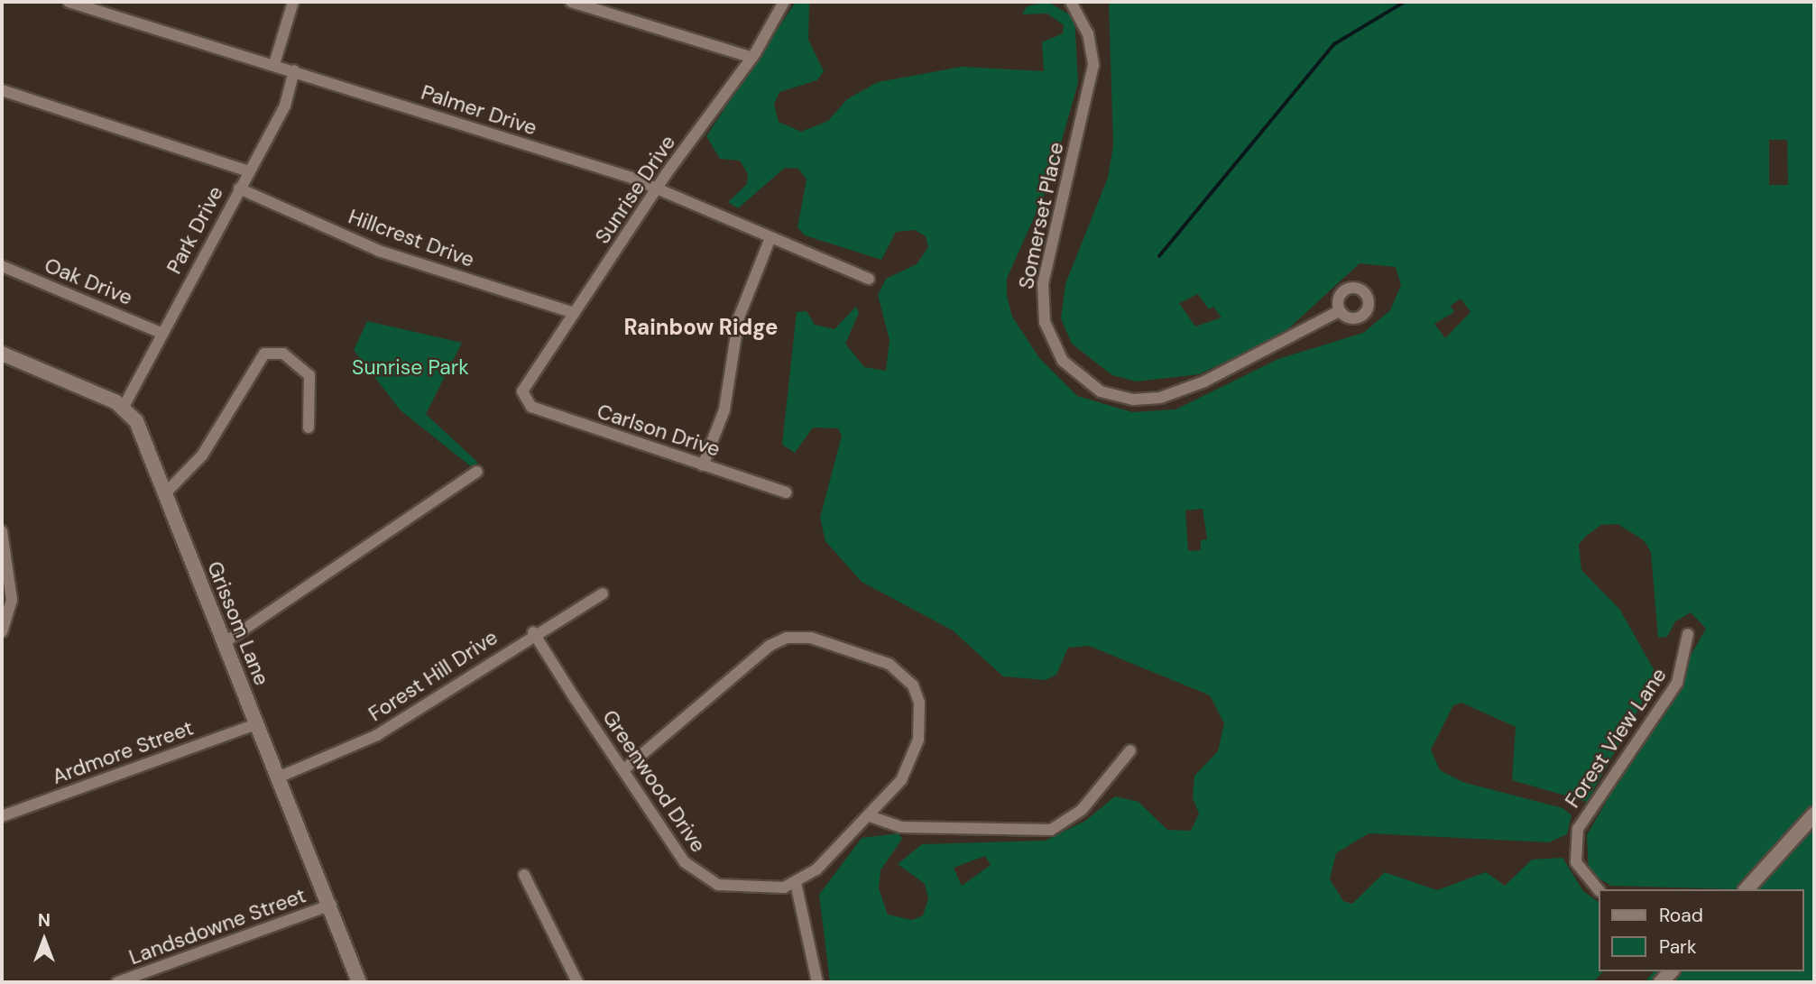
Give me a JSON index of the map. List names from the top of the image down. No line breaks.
{"streets":{"street":["Palmer Drive","Sunrise Drive","Somerset Place","Park Drive","Hillcrest Drive","Oak Drive","Carlson Drive","Grissom Lane","Forest Hill Drive","Forest View Lane","Ardmore Street","Greenwood Drive","Landsdowne Street"]},"crossings":[["Palmer Drive","Sunrise Drive"],["Palmer Drive","Park Drive"],["Sunrise Drive","Hillcrest Drive"],["Sunrise Drive","Carlson Drive"],["Park Drive","Hillcrest Drive"],["Park Drive","Oak Drive"],["Park Drive","Grissom Lane"],["Grissom Lane","Forest Hill Drive"],["Grissom Lane","Ardmore Street"],["Grissom Lane","Landsdowne Street"],["Forest Hill Drive","Greenwood Drive"]],"districts":["Rainbow Ridge"],"parks":["Sunrise Park"],"legend":["Road","Park"],"north":"top"}
